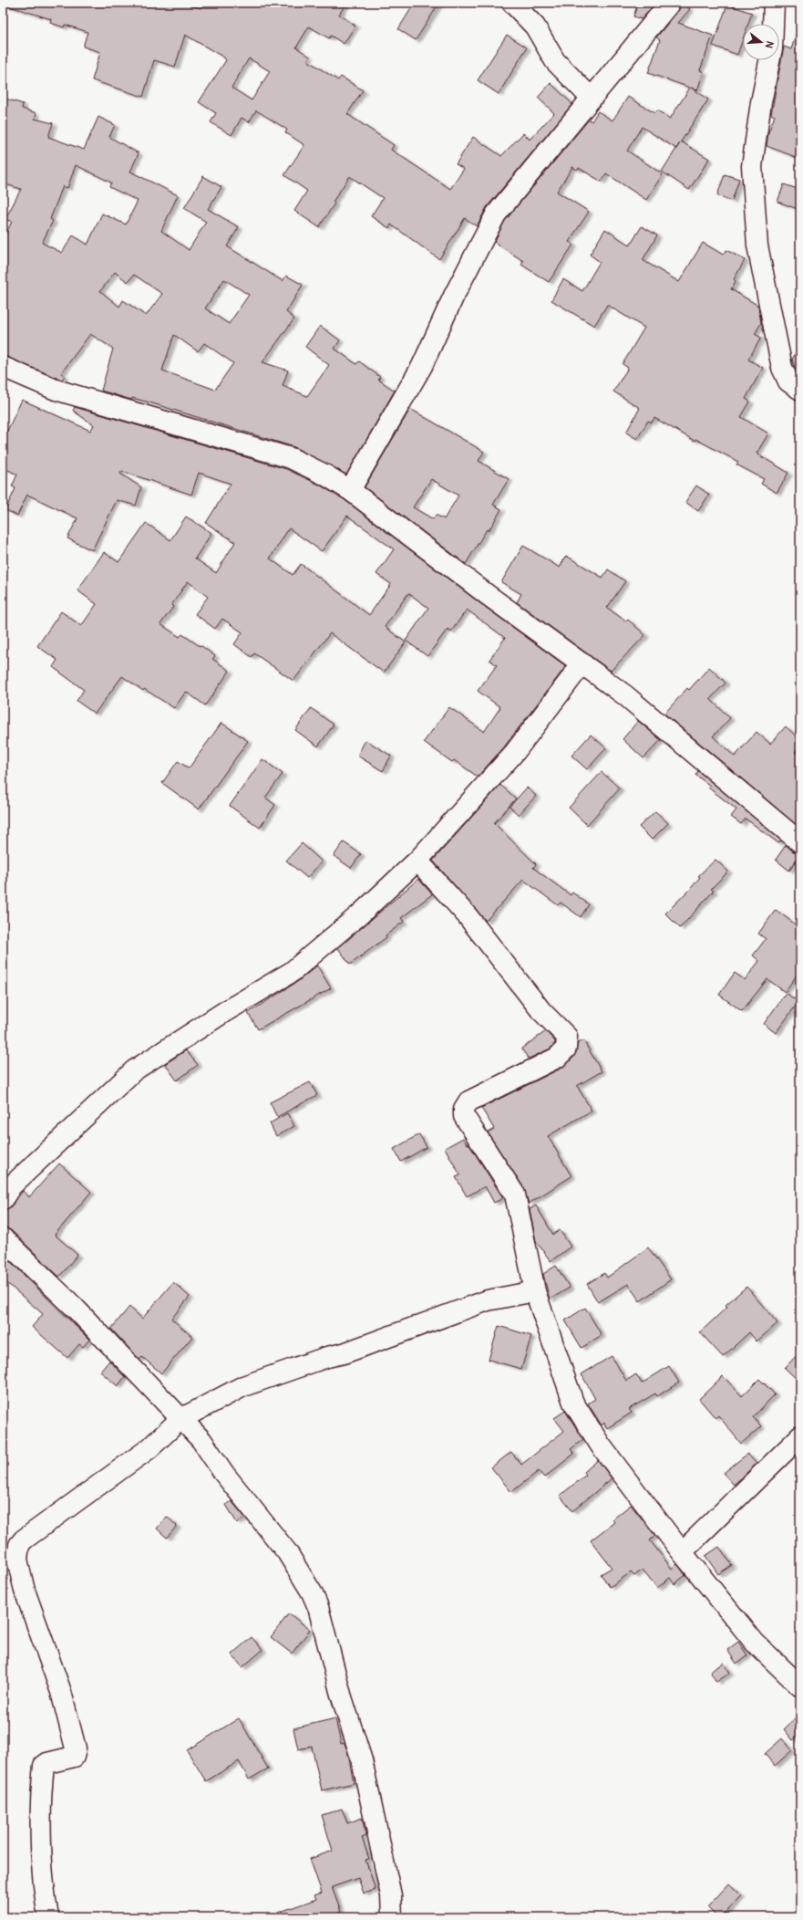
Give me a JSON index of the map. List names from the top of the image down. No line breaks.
{"north":"right"}
